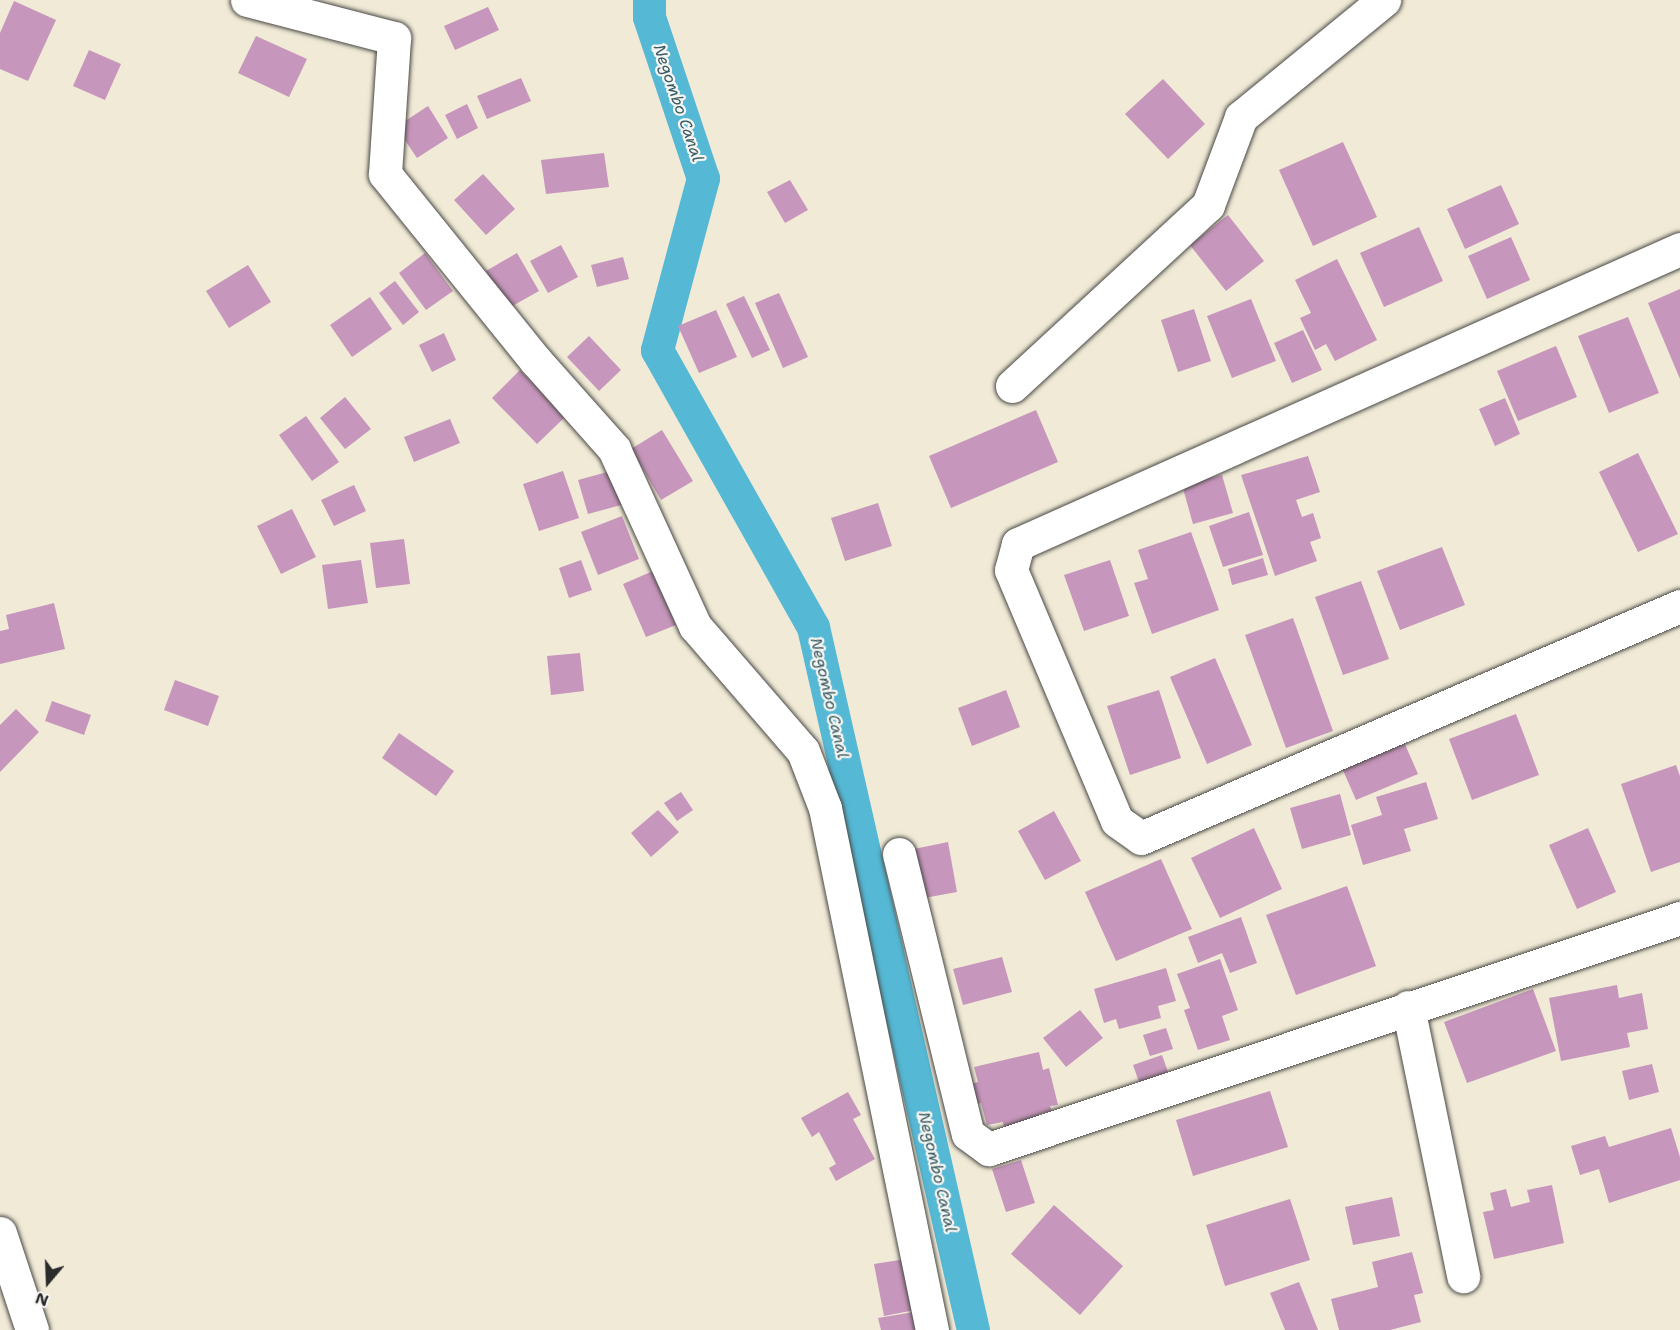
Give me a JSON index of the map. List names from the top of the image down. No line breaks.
{"water":["Negombo Canal"],"north":"bottom"}
